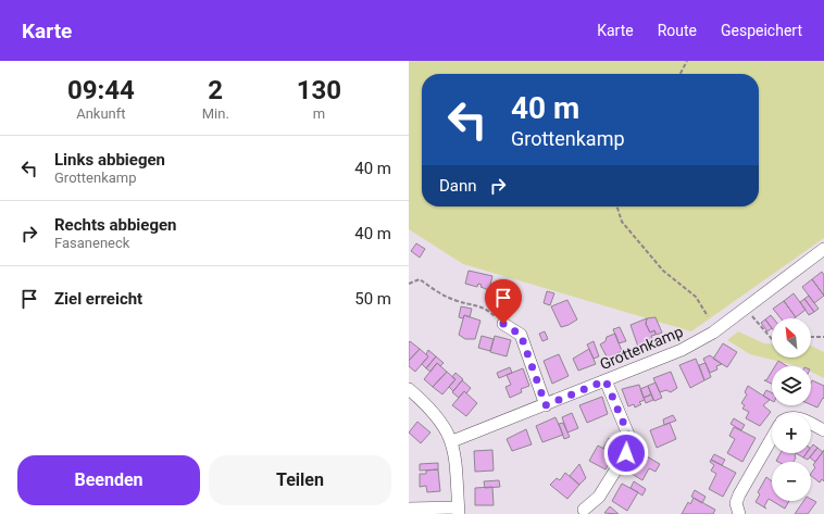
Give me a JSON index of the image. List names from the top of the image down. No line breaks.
{"streets":{"street":["Grottenkamp"]},"north":"top left","page":{"header":"Karte","nav":["Karte","Route","Gespeichert"],"eta":["09:44","Ankunft","2","Min.","130","m"],"turn":["40 m","Grottenkamp"],"list":[{"name":"Links abbiegen","note":"Grottenkamp","value":"40 m"},{"name":"Rechts abbiegen","note":"Fasaneneck","value":"40 m"},{"name":"Ziel erreicht","value":"50 m"}],"then":"Dann","map_buttons":["+","−"],"buttons":["Beenden","Teilen"]}}
